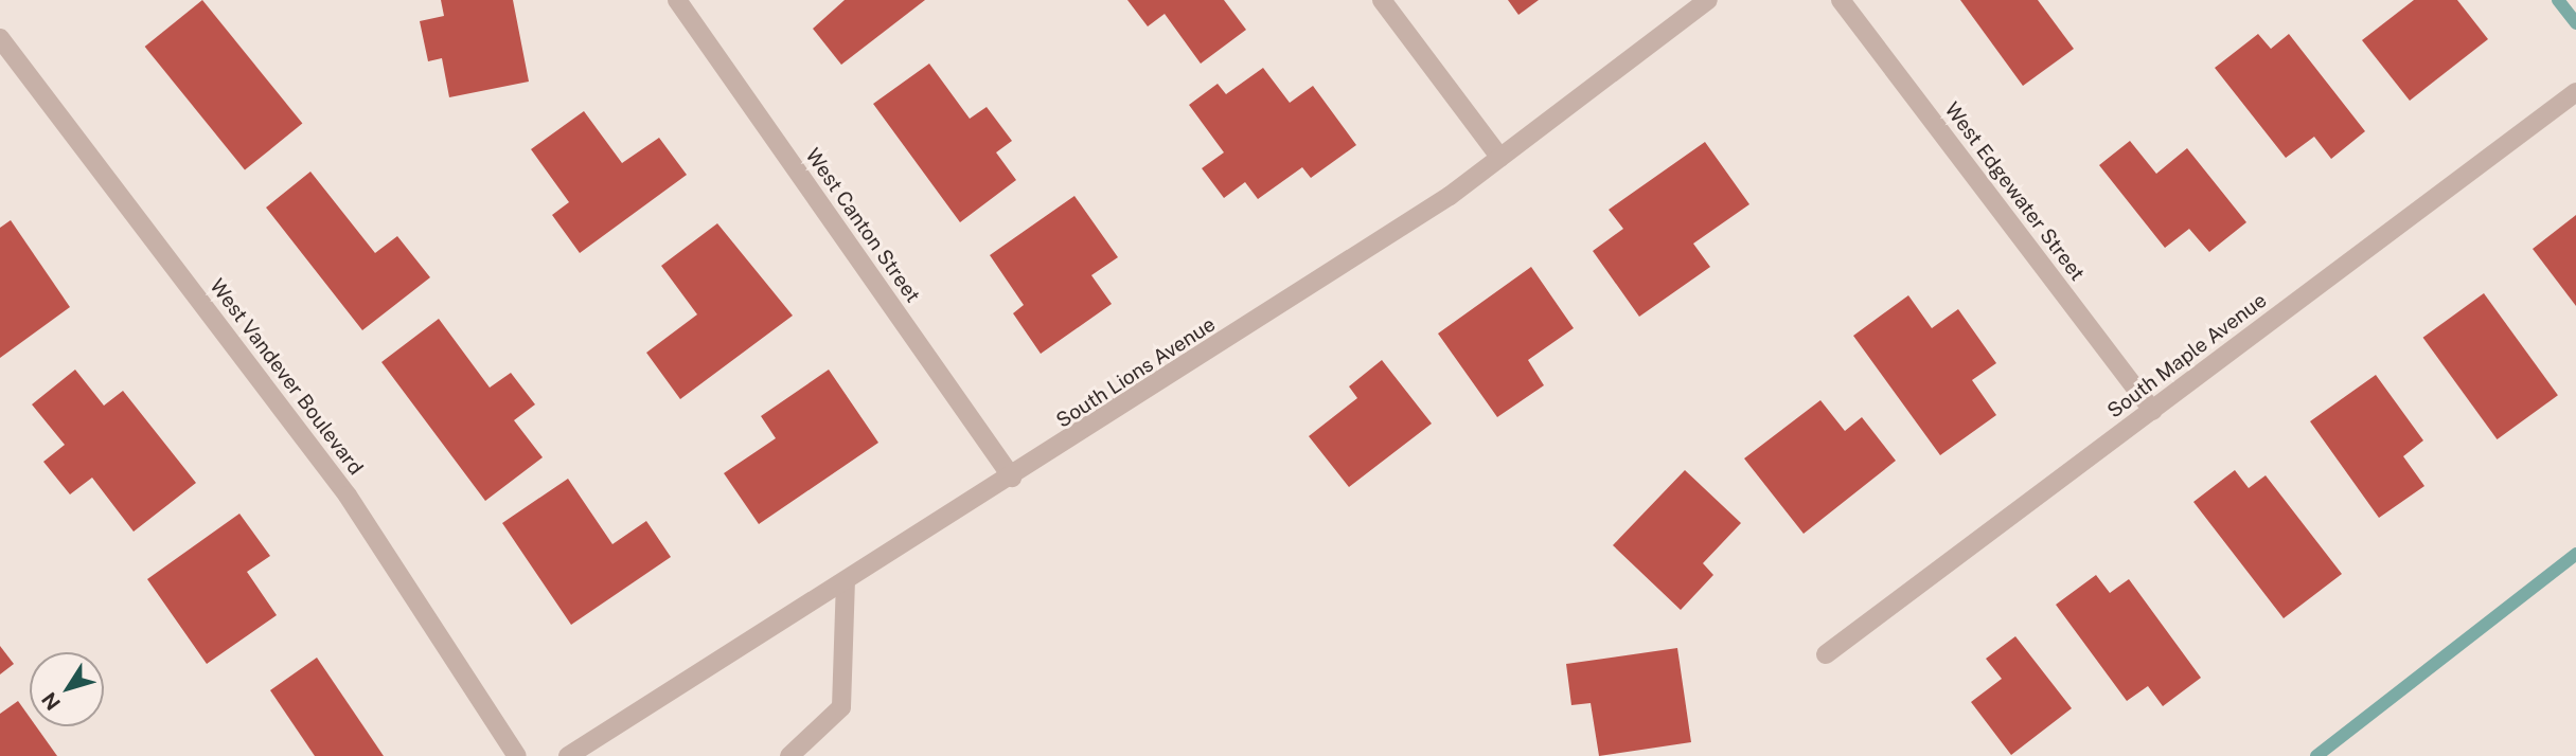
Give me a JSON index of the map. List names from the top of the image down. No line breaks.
{"streets":{"street":["West Edgewater Street","West Canton Street","South Maple Avenue","South Lions Avenue","West Vandever Boulevard"]},"crossings":[["West Edgewater Street","South Maple Avenue"],["West Canton Street","South Lions Avenue"]],"north":"bottom left"}
